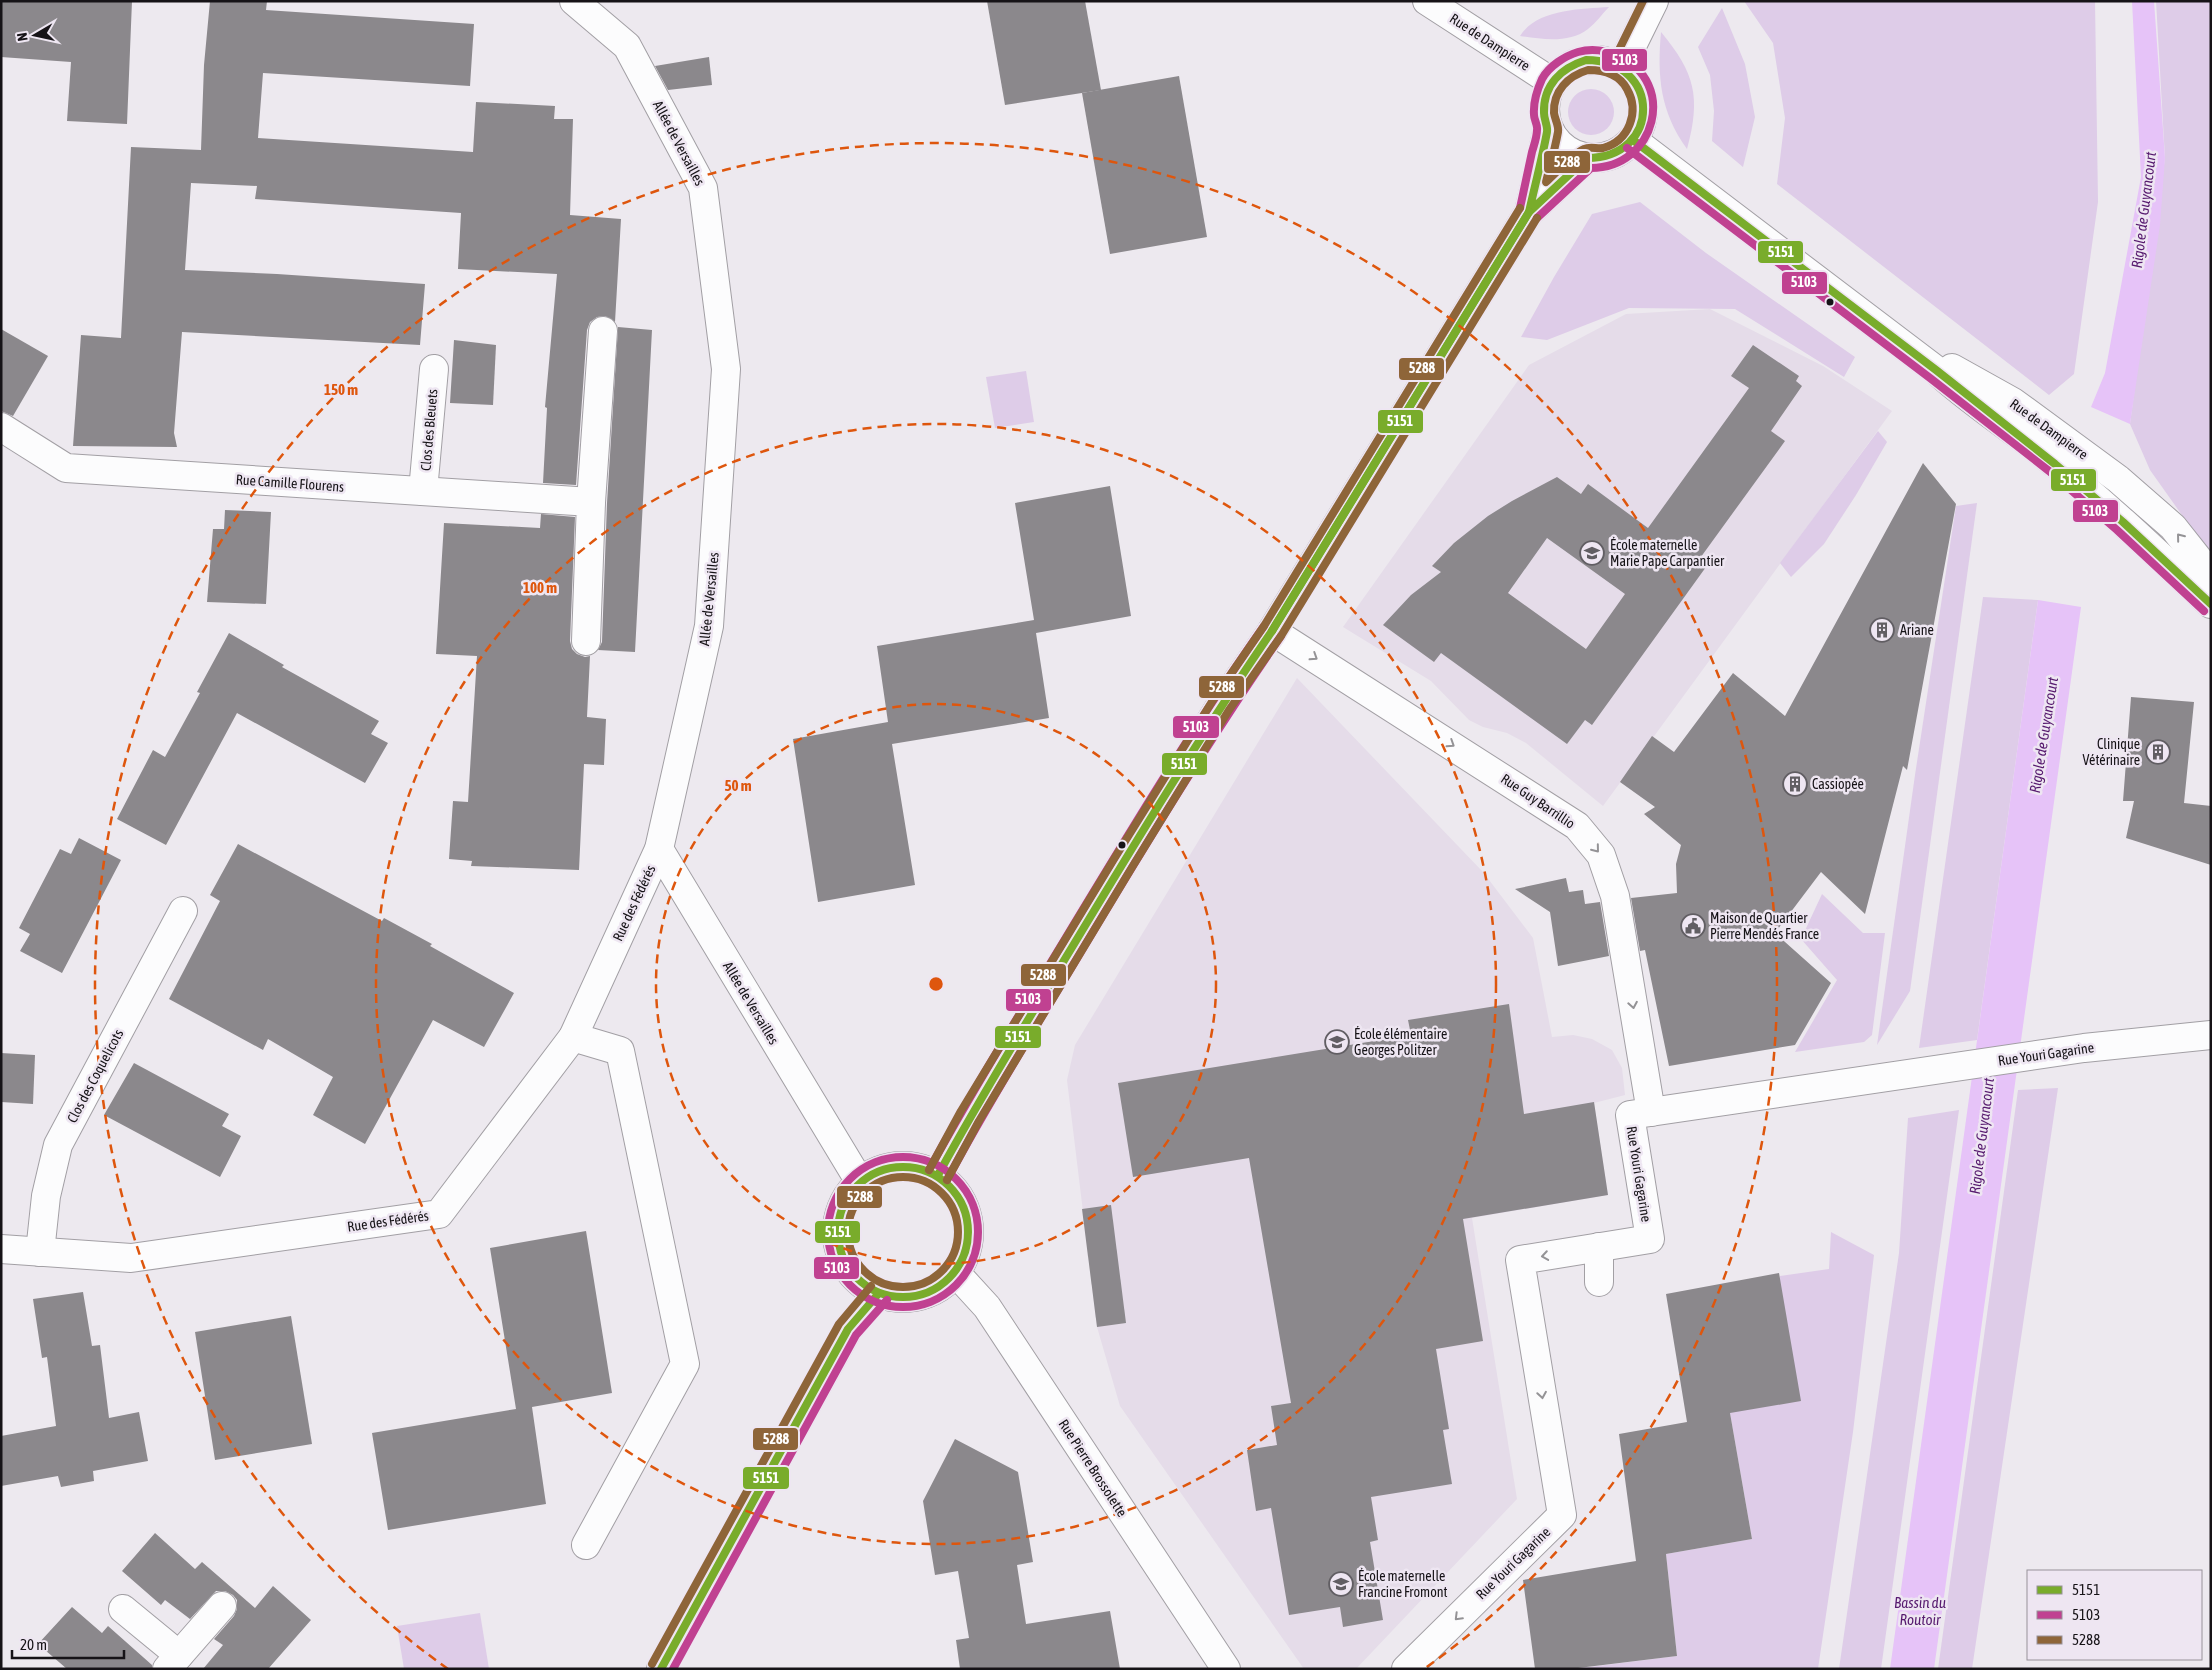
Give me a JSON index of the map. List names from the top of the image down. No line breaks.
{"streets":{"street":["Rue de Dampierre","Allée de Versailles","Clos des Bleuets","Rue Camille Flourens","Rue Guy Barrillio","Rue des Fédérés","Rue Youri Gagarine","Clos des Coquelicots","Rue Pierre Brossolette"]},"crossings":[["Allée de Versailles","Rue des Fédérés"],["Allée de Versailles","Rue Pierre Brossolette"],["Clos des Bleuets","Rue Camille Flourens"],["Rue Guy Barrillio","Rue Youri Gagarine"],["Rue des Fédérés","Clos des Coquelicots"]],"one_way":["Rue Guy Barrillio"],"water":["Rigole de Guyancourt","Bassin du Routoir"],"places":{"school or university":["École maternelle Marie Pape Carpantier","École élémentaire Georges Politzer","École maternelle Francine Fromont"],"building":["Ariane","Clinique Vétérinaire","Cassiopée"],"public building":["Maison de Quartier Pierre Mendés France"]},"lines":["transit line 5288","transit line 5103","transit line 5151"],"legend":["5151","5103","5288"],"scale_bar":"20 m","north":"left","rings":["150 m","100 m","50 m"]}
